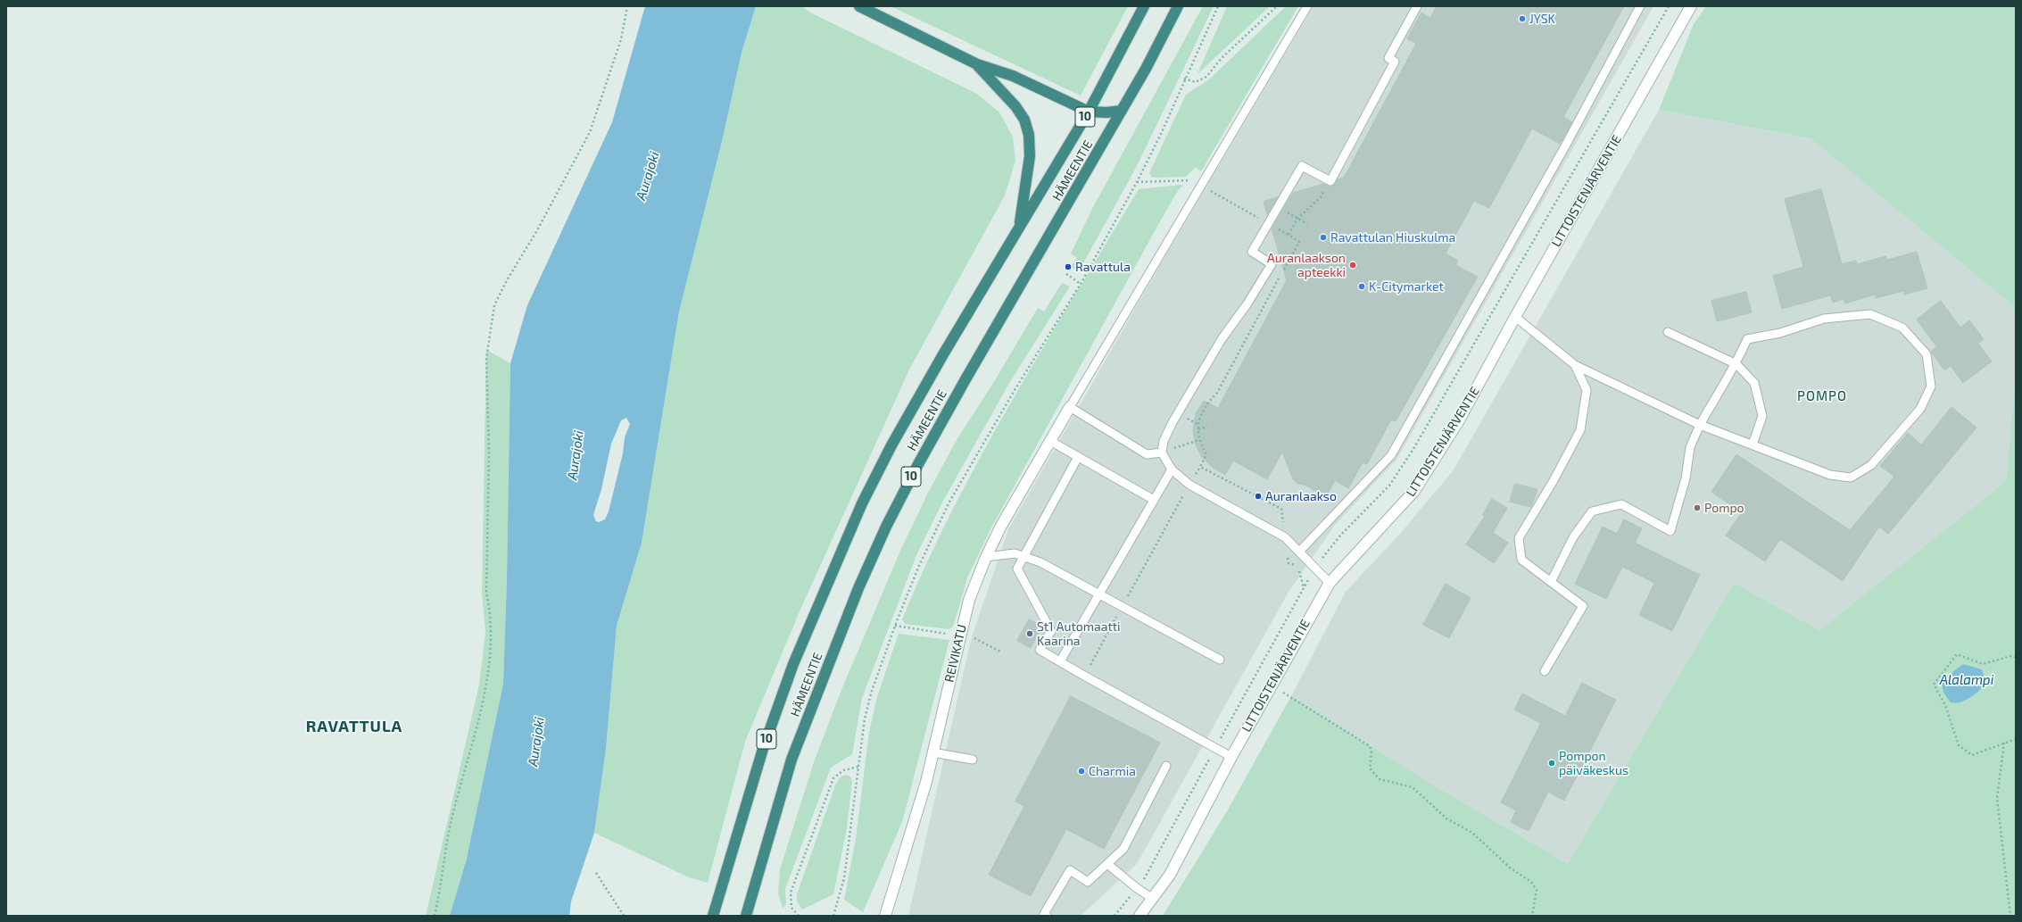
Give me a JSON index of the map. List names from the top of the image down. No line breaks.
{"streets":{"highway":["10","HÄMEENTIE"],"street":["LITTOISTENJÄRVENTIE","REIVIKATU"]},"districts":["POMPO","RAVATTULA"],"water":["Aurajoki","Alalampi"],"places":["JYSK","Ravattulan Hiuskulma","Auranlaakson apteekki","Ravattula","K-Citymarket","Auranlaakso","Pompo","St1 Automaatti Kaarina","Pompon päiväkeskus","Charmia"]}
